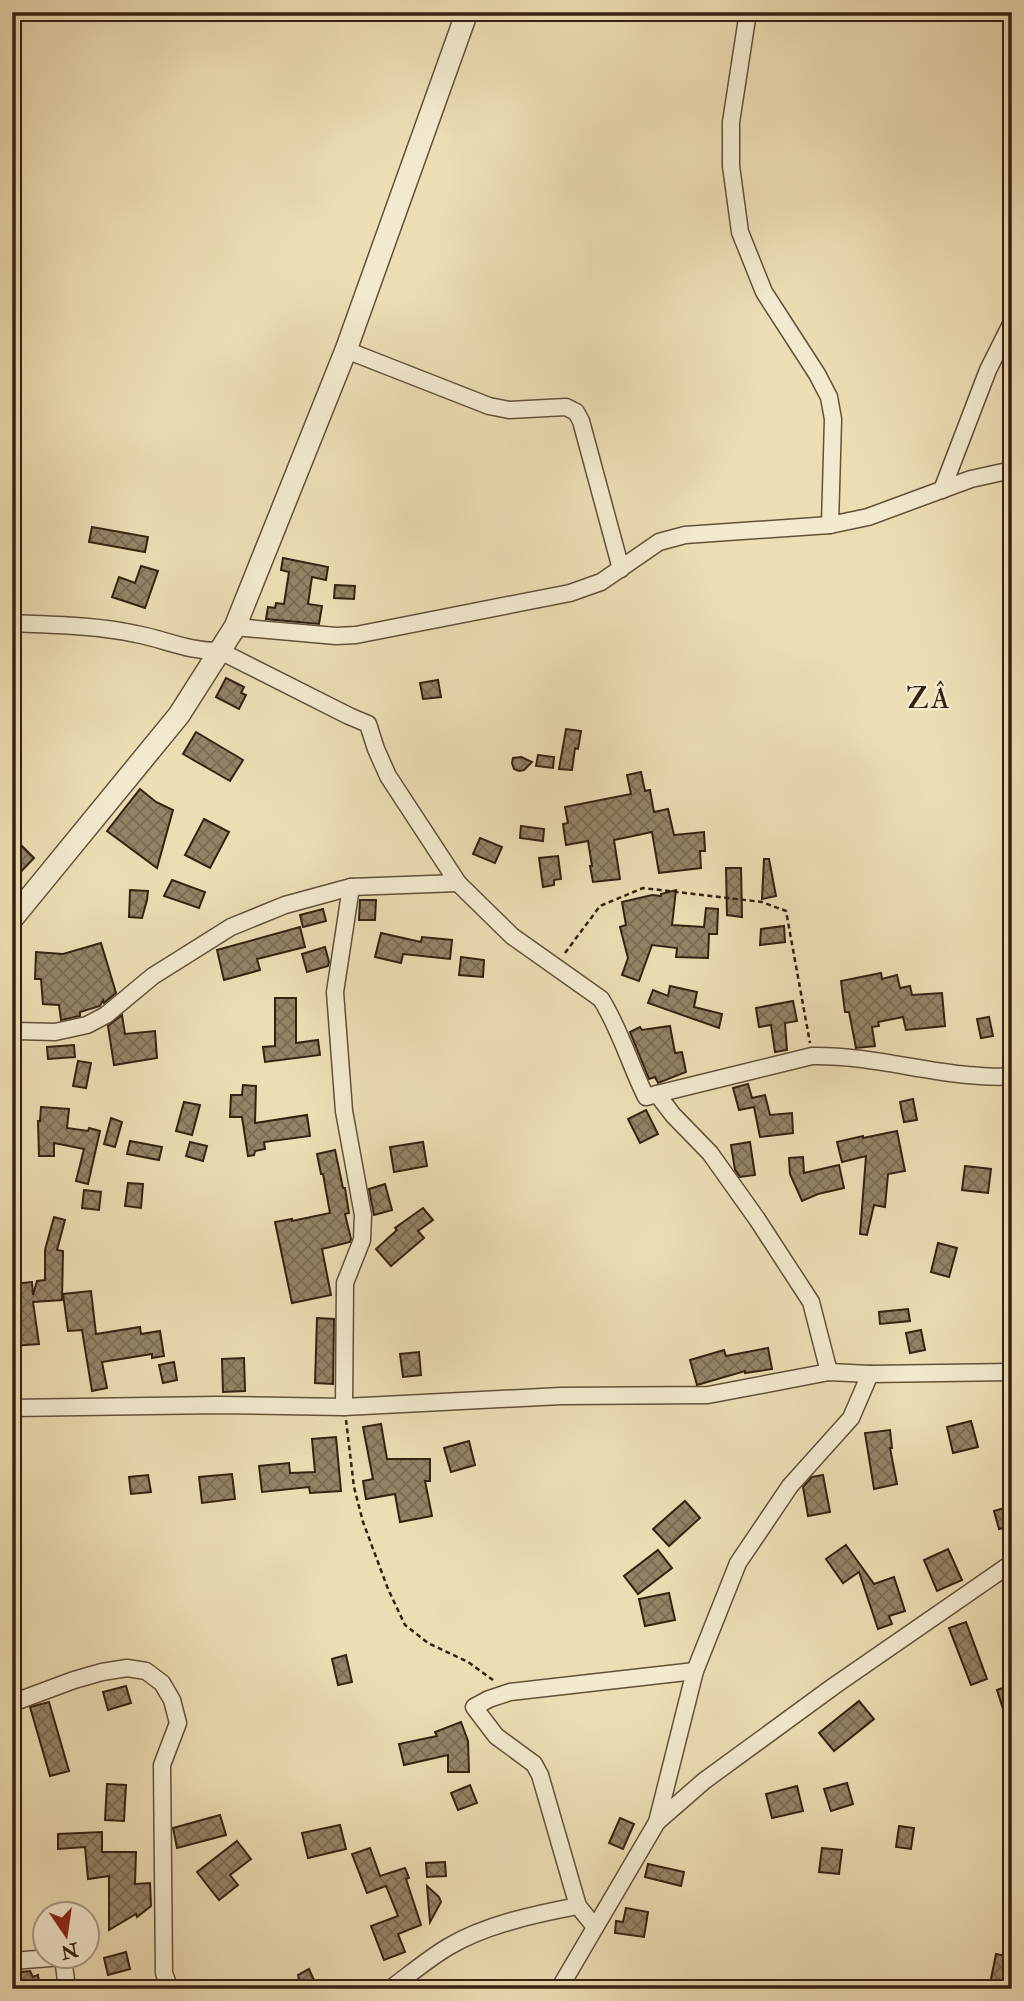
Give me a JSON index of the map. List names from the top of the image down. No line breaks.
{"districts":["ZÂ"],"north":"bottom"}
